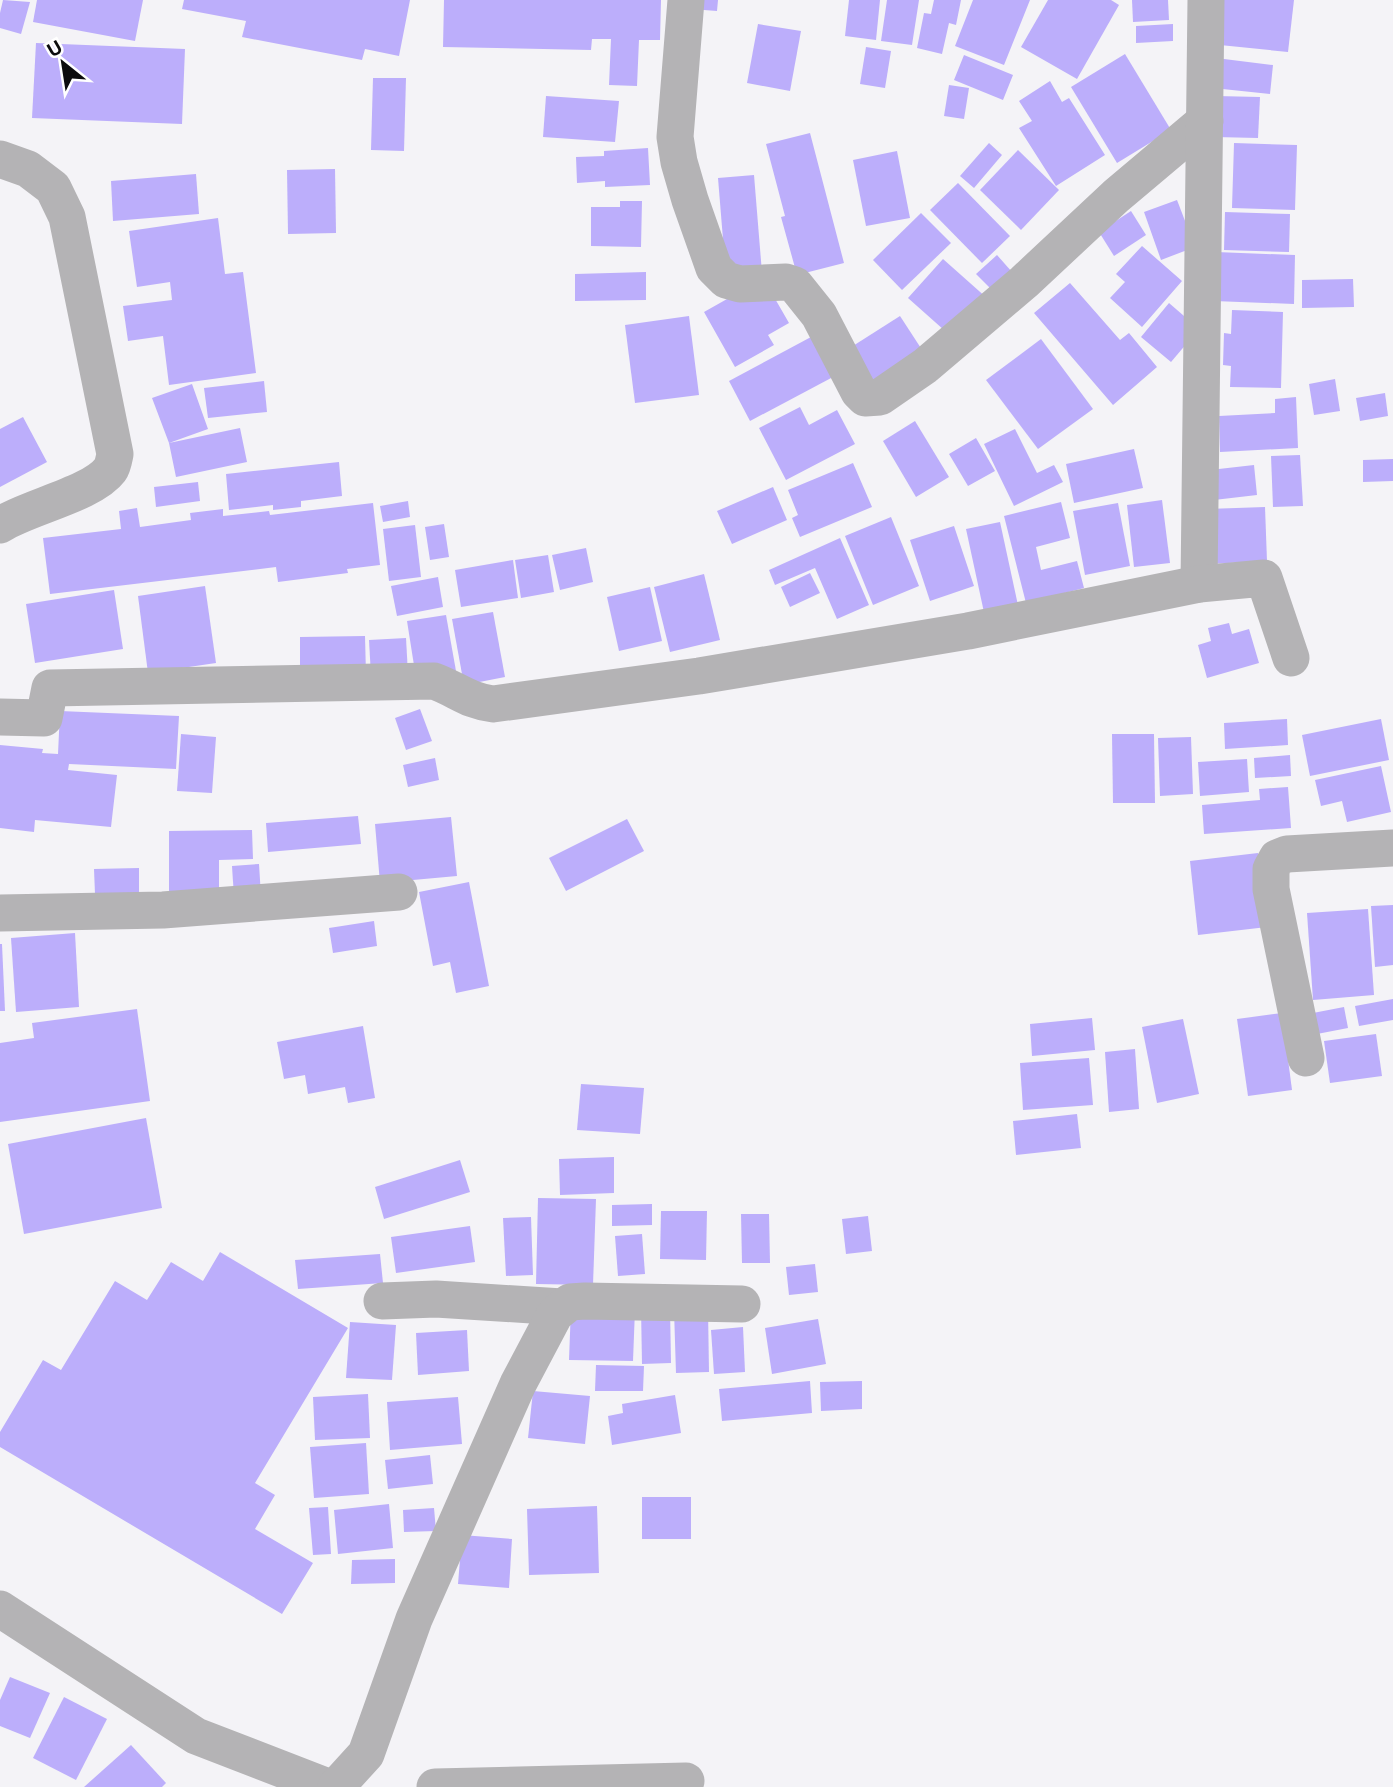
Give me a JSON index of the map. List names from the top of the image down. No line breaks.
{"north":"top left"}
